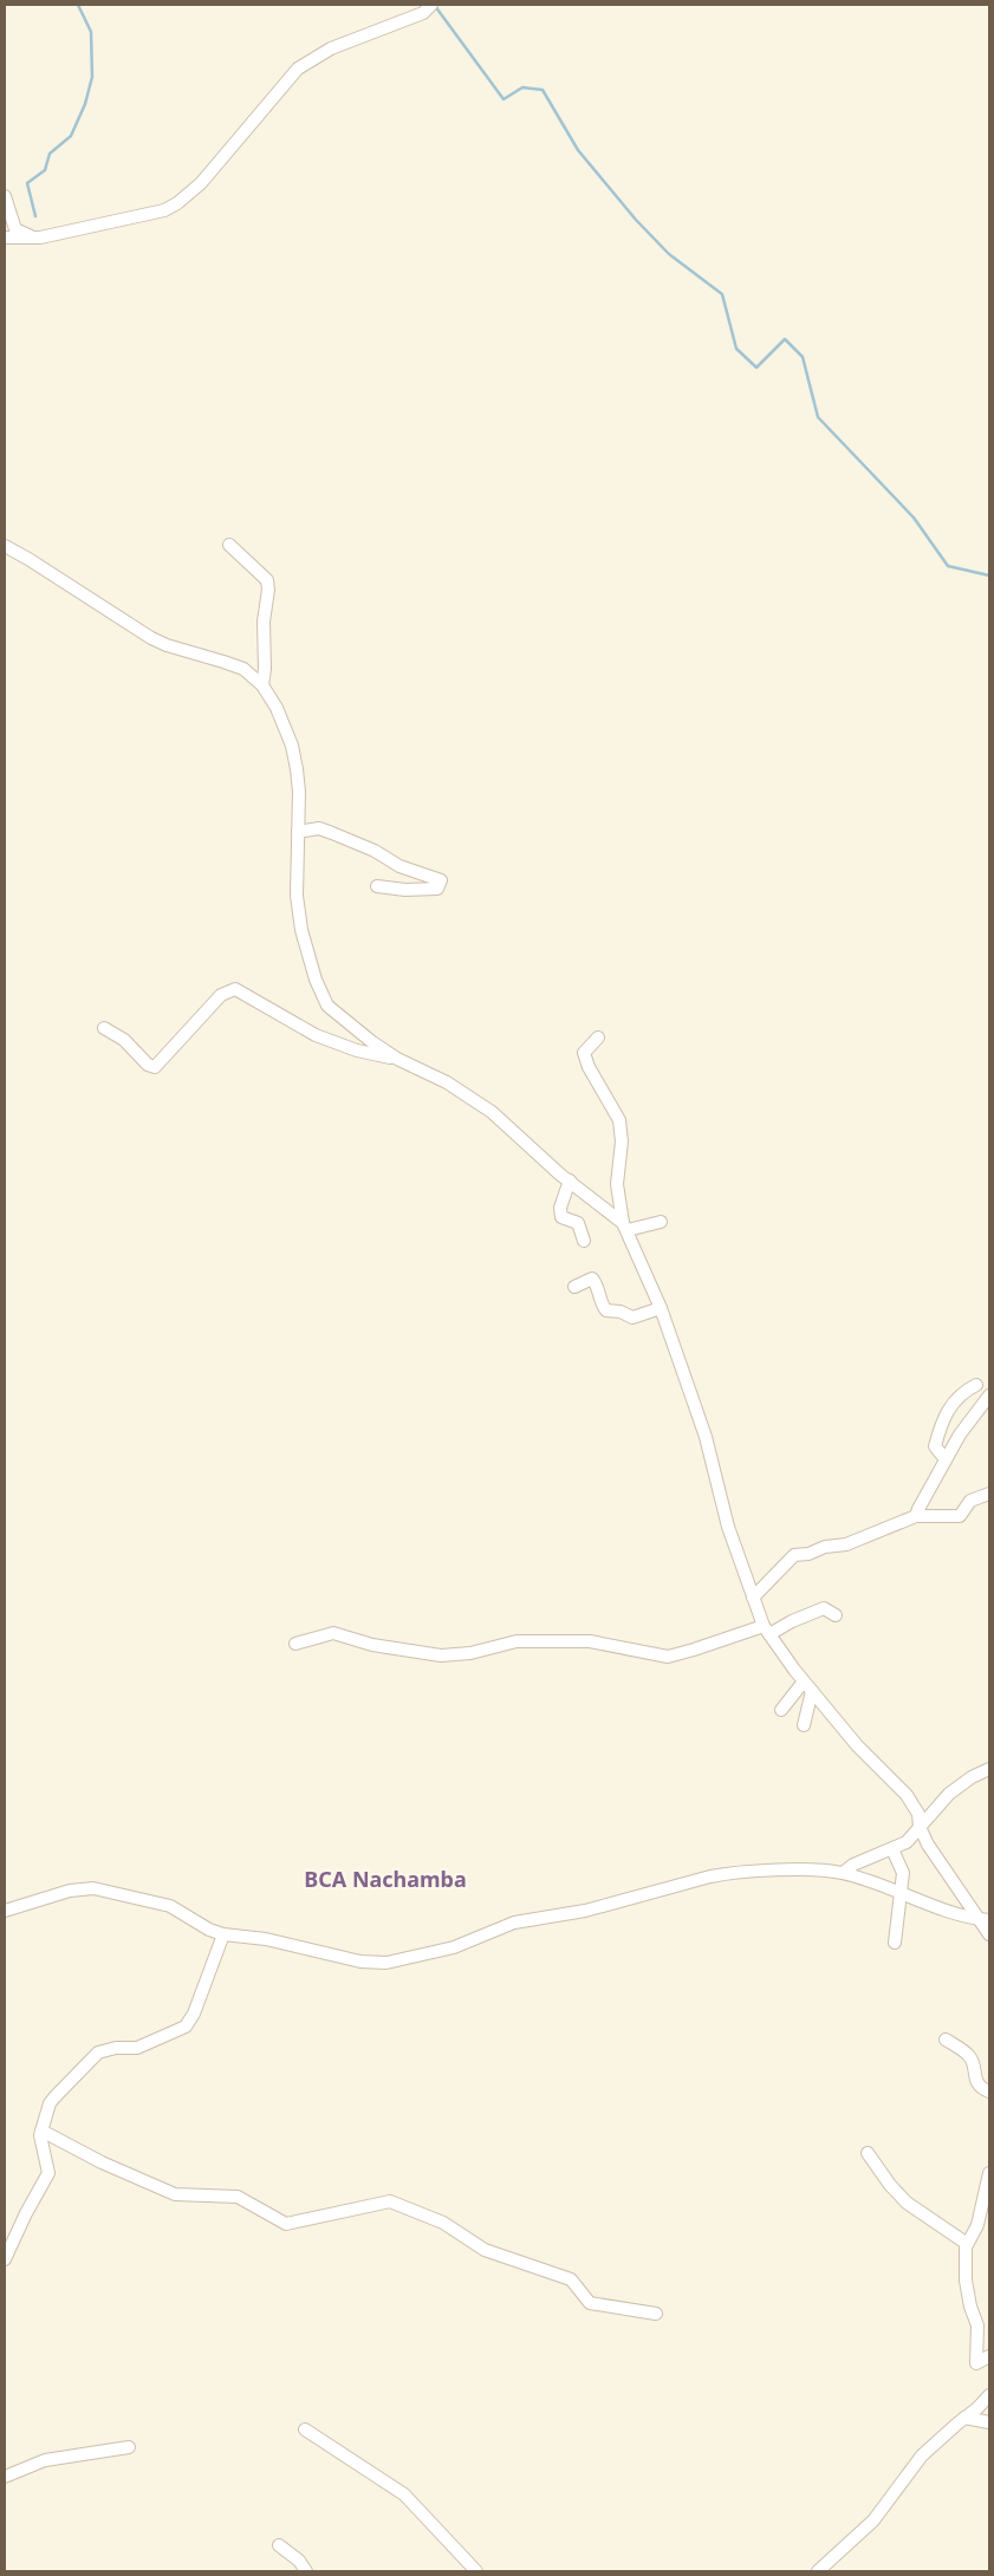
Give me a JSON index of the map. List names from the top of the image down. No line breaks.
{"districts":["BCA Nachamba"]}
